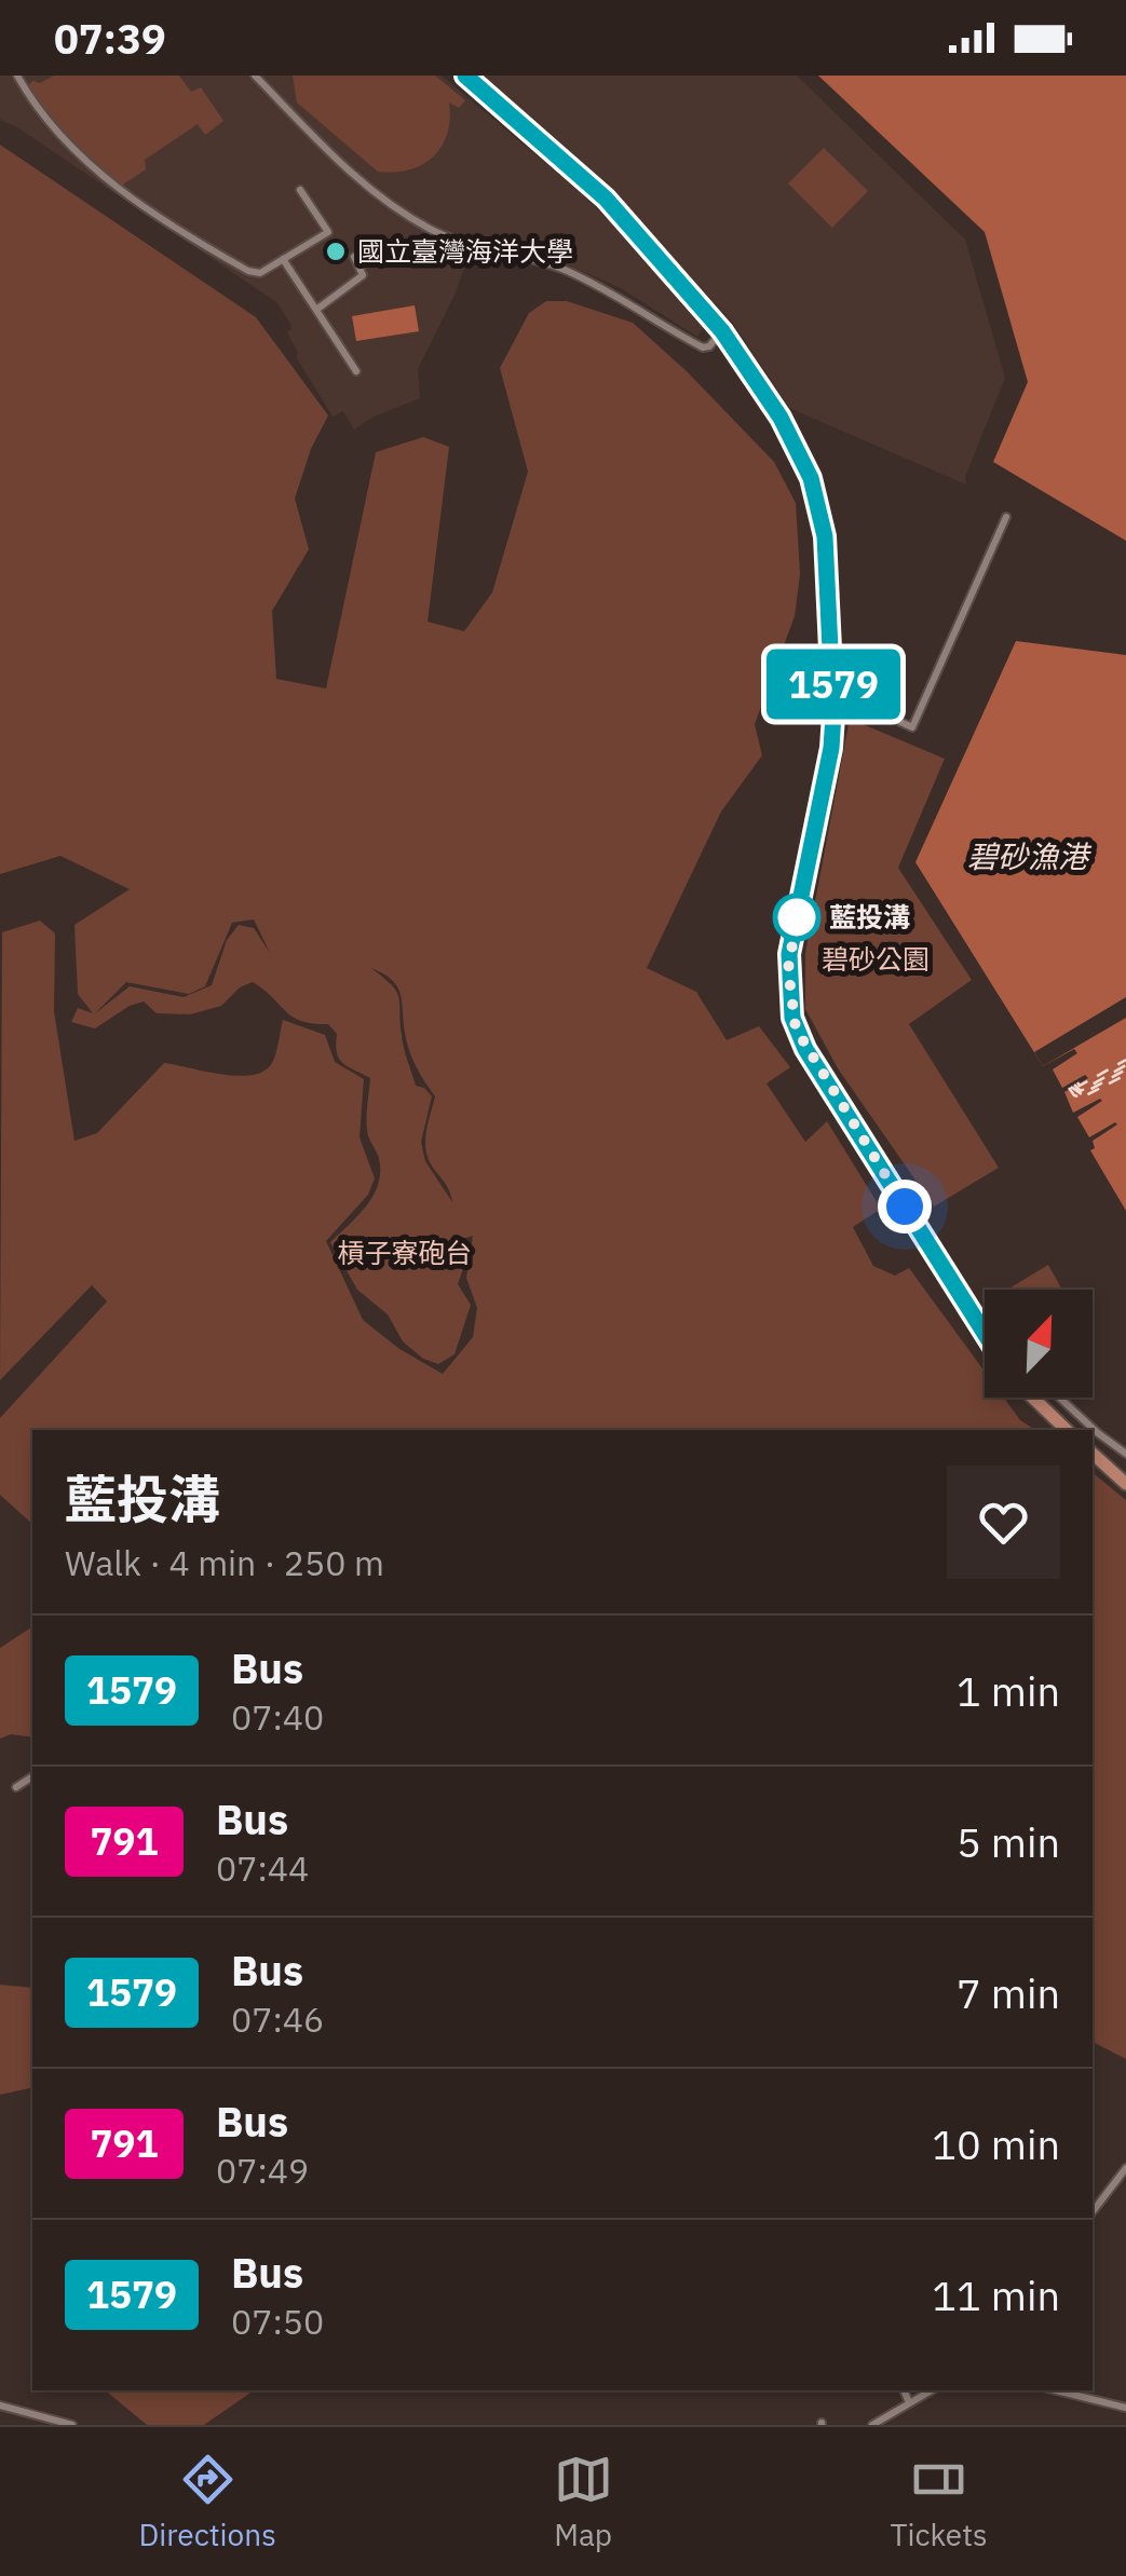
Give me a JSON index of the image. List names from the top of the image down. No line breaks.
{"water":["碧砂漁港"],"parks":["碧砂公園","槓子寮砲台"],"places":["國立臺灣海洋大學","藍投溝"],"lines":["bus line 1579"],"north":"top right","page":{"status":"07:39","on_map":"1579","heading":["藍投溝","Walk · 4 min · 250 m"],"list":[{"mark":"1579","name":"Bus","note":"07:40","value":"1 min"},{"mark":"791","name":"Bus","note":"07:44","value":"5 min"},{"mark":"1579","name":"Bus","note":"07:46","value":"7 min"},{"mark":"791","name":"Bus","note":"07:49","value":"10 min"},{"mark":"1579","name":"Bus","note":"07:50","value":"11 min"}],"tabs":["Directions","Map","Tickets"]}}
